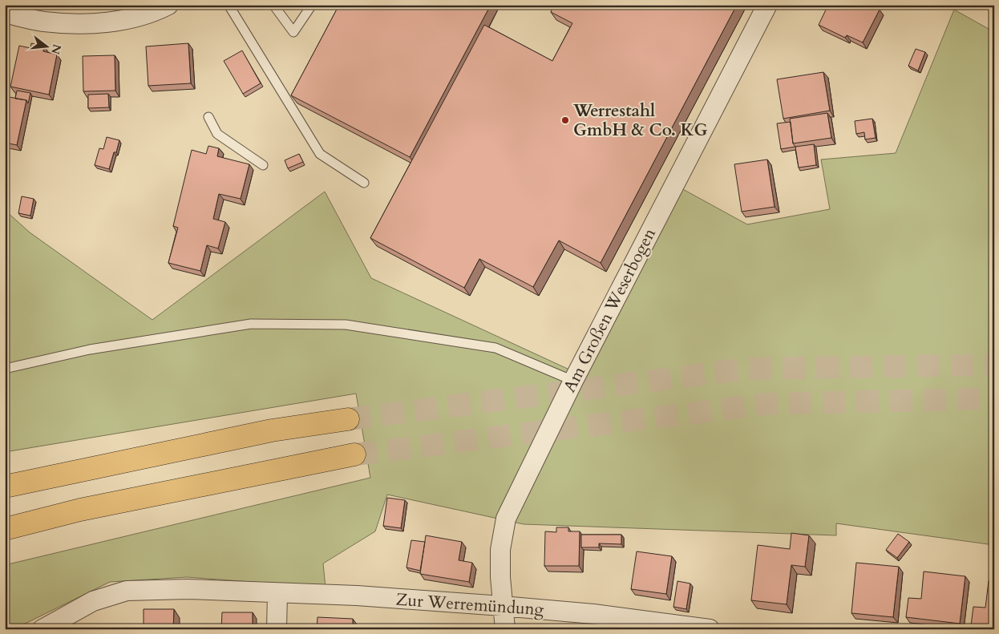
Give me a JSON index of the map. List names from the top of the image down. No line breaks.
{"streets":{"street":["Am Großen Weserbogen","Zur Werremündung"]},"crossings":[["Am Großen Weserbogen","Zur Werremündung"]],"places":["Werrestahl GmbH & Co. KG"],"north":"right"}
